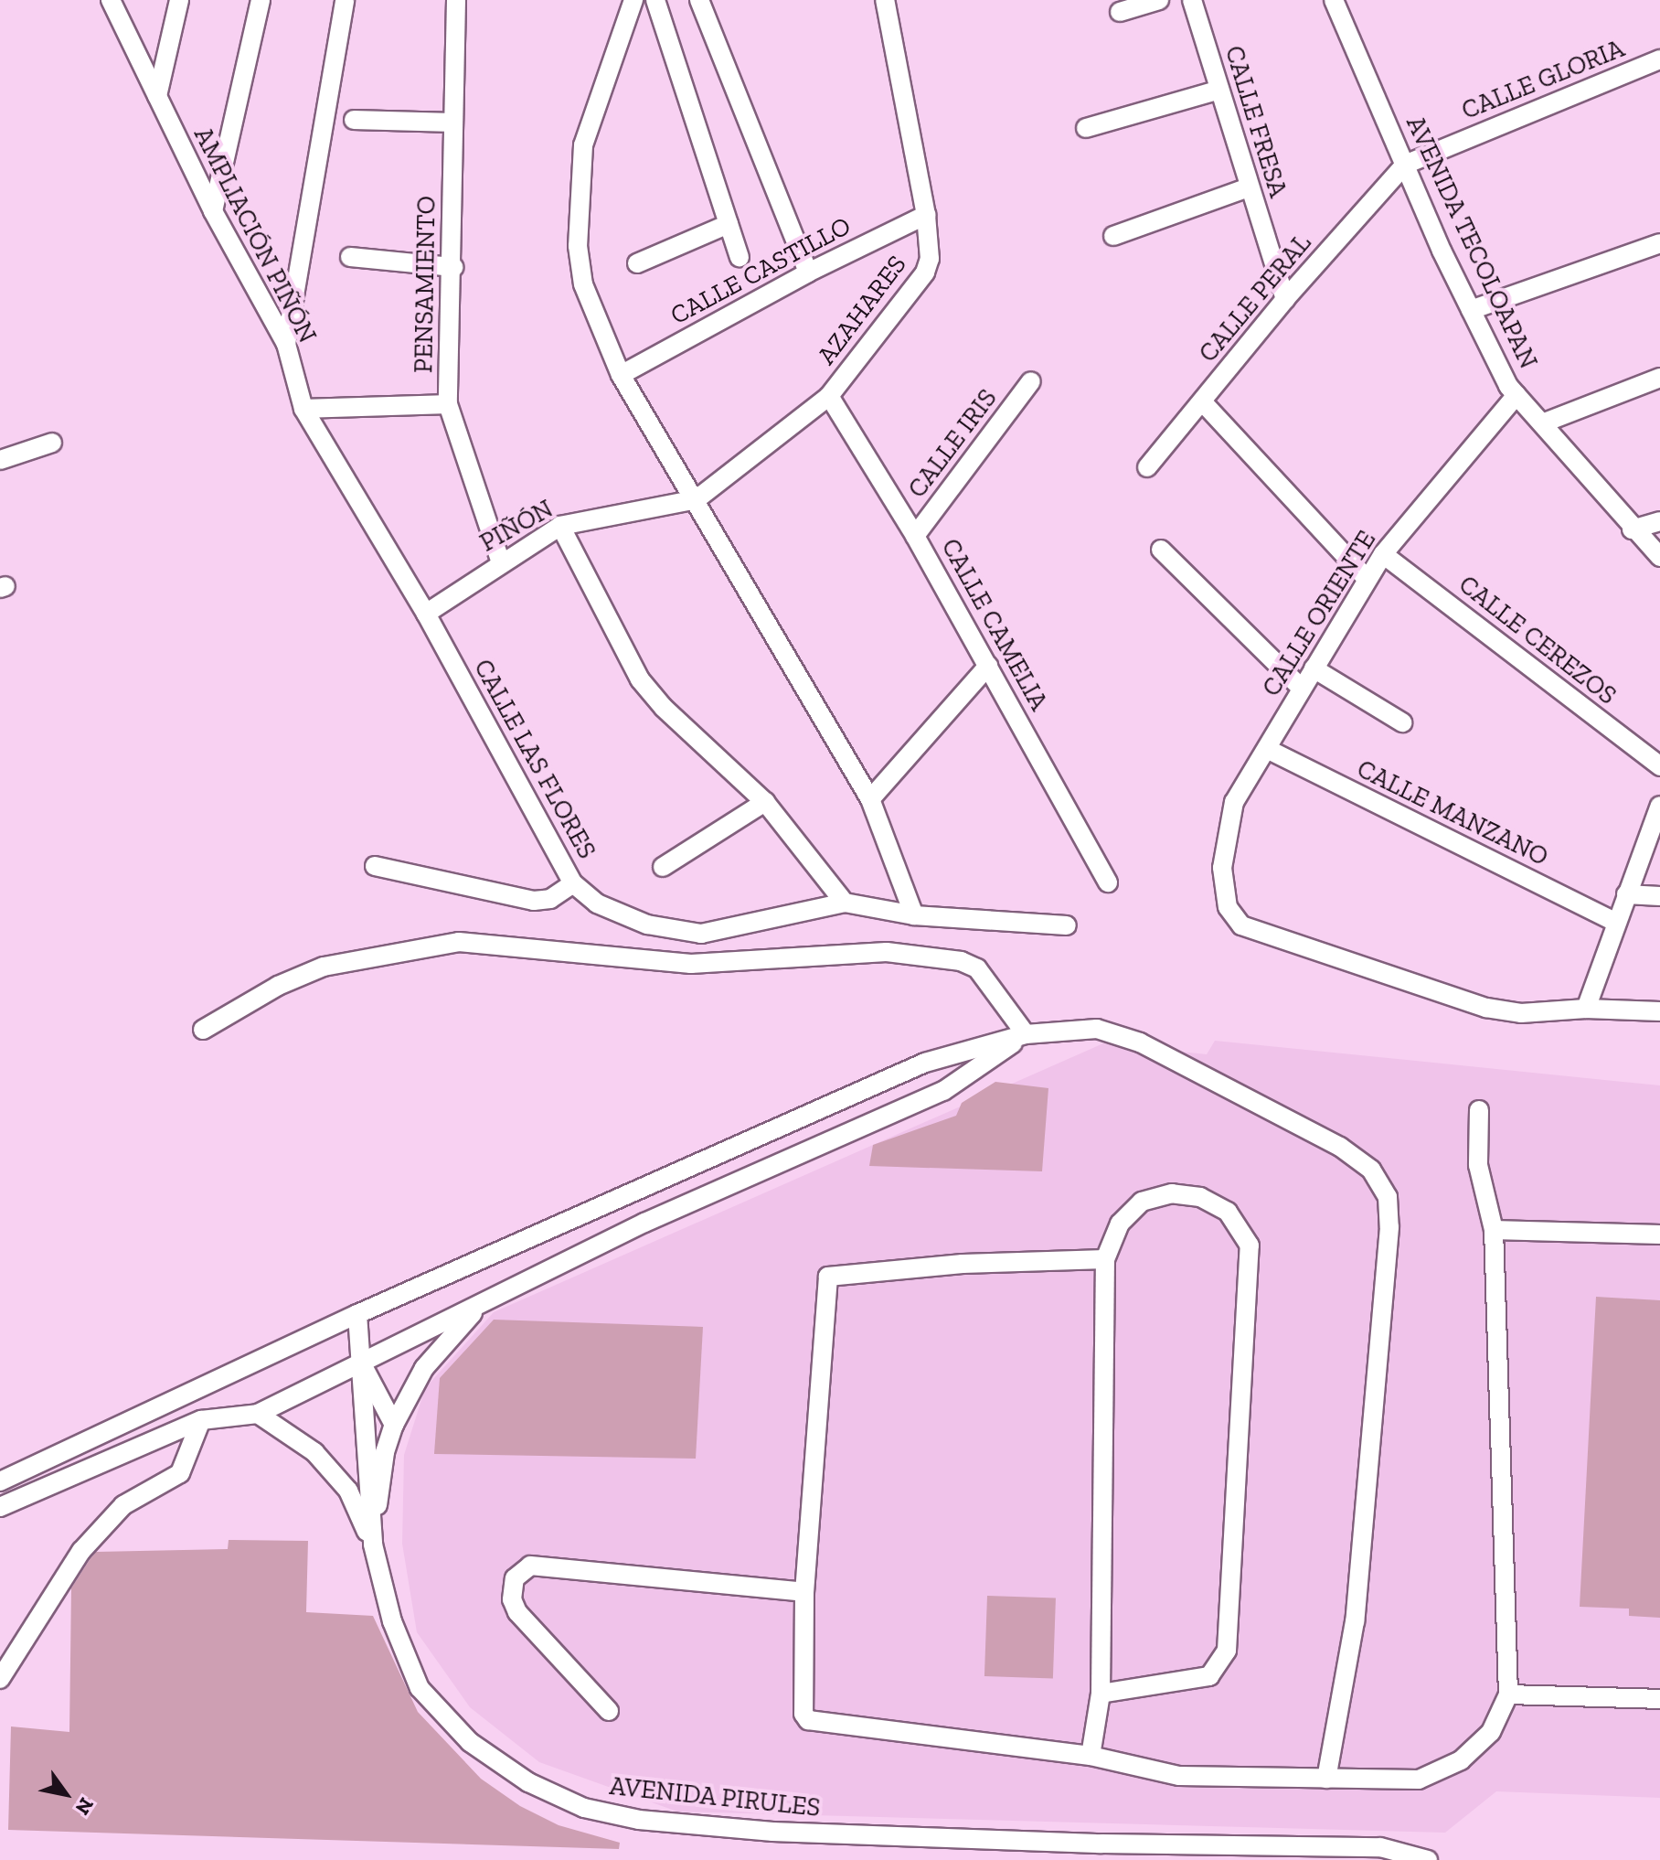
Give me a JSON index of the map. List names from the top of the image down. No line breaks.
{"streets":{"street":["CALLE GLORIA","CALLE FRESA","AMPLIACIÓN PIÑÓN","AVENIDA TECOLOAPAN","CALLE CASTILLO","PENSAMIENTO","CALLE PERAL","AZAHARES","CALLE IRIS","PIÑÓN","CALLE ORIENTE","CALLE CAMELIA","CALLE CEREZOS","CALLE LAS FLORES","CALLE MANZANO","AVENIDA PIRULES"]},"crossings":[["CALLE GLORIA","AVENIDA TECOLOAPAN"],["CALLE GLORIA","CALLE PERAL"],["CALLE FRESA","CALLE PERAL"],["AMPLIACIÓN PIÑÓN","PIÑÓN"],["AMPLIACIÓN PIÑÓN","CALLE LAS FLORES"],["AVENIDA TECOLOAPAN","CALLE PERAL"],["AVENIDA TECOLOAPAN","CALLE ORIENTE"],["CALLE CASTILLO","AZAHARES"],["PENSAMIENTO","PIÑÓN"],["AZAHARES","PIÑÓN"],["AZAHARES","CALLE CAMELIA"],["CALLE IRIS","CALLE CAMELIA"],["PIÑÓN","CALLE LAS FLORES"],["CALLE ORIENTE","CALLE CEREZOS"],["CALLE ORIENTE","CALLE MANZANO"]],"north":"bottom right"}
